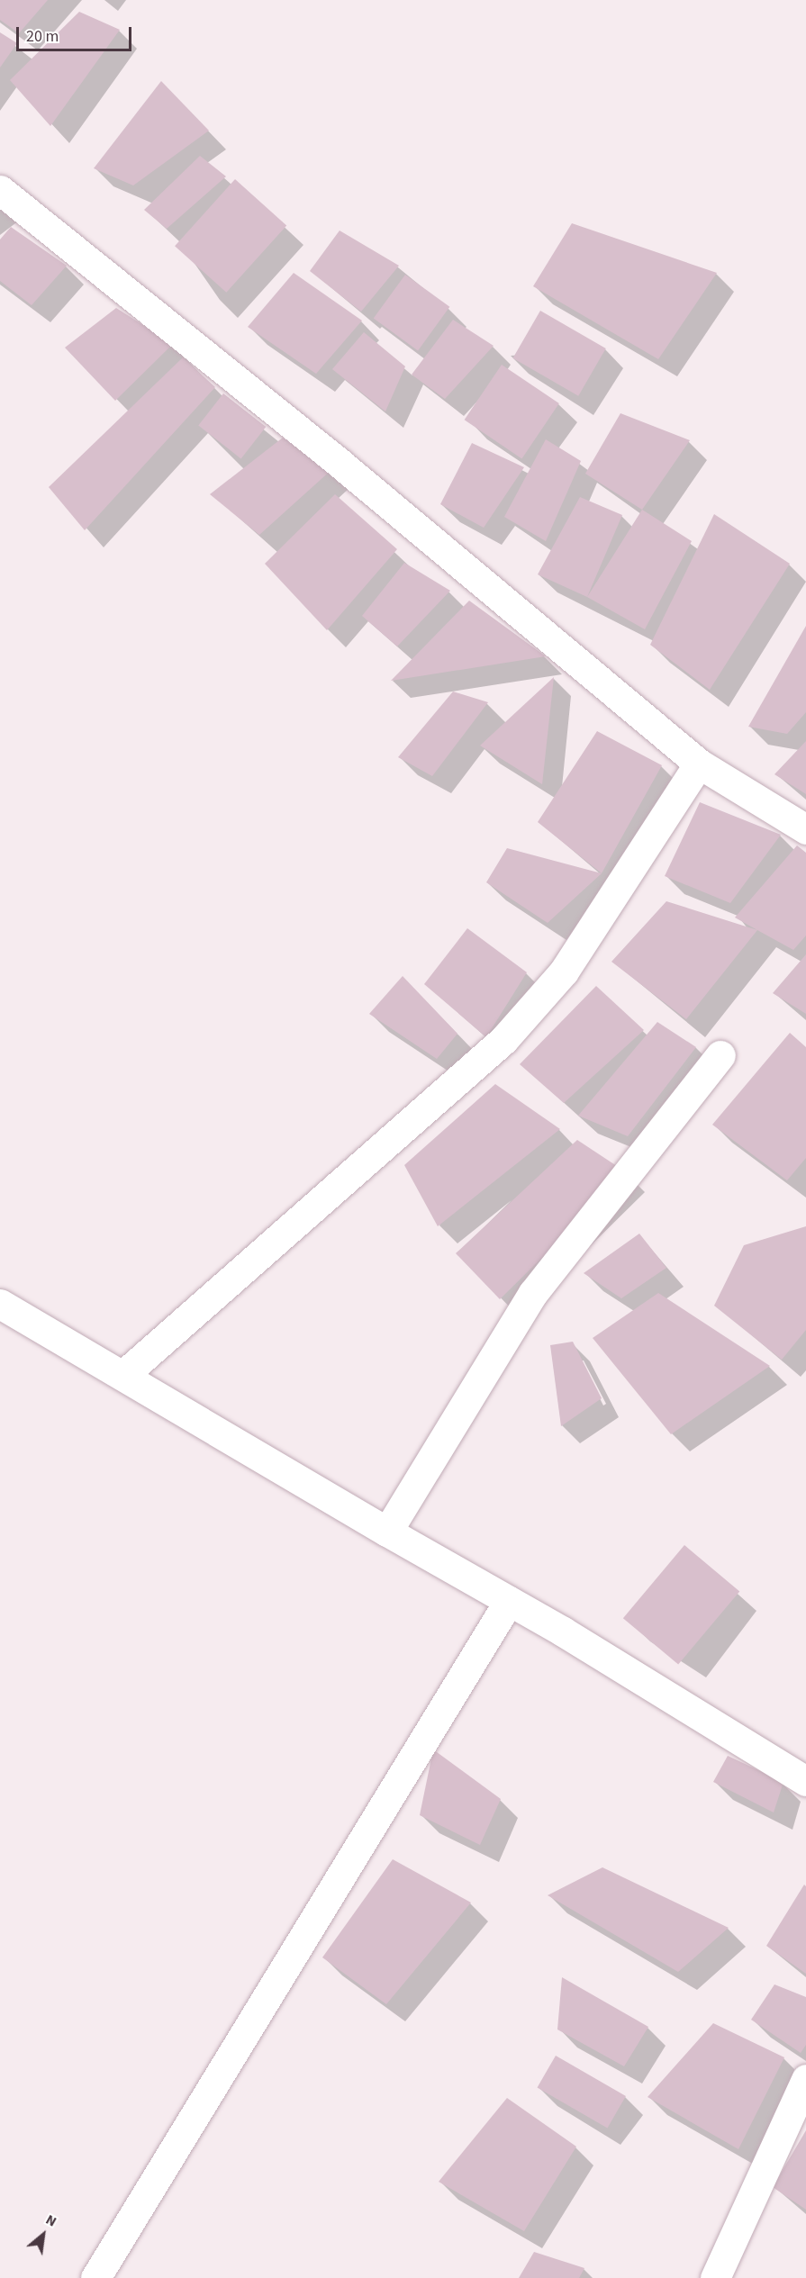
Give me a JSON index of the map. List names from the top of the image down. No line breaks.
{"scale_bar":"20 m","north":"top right"}
